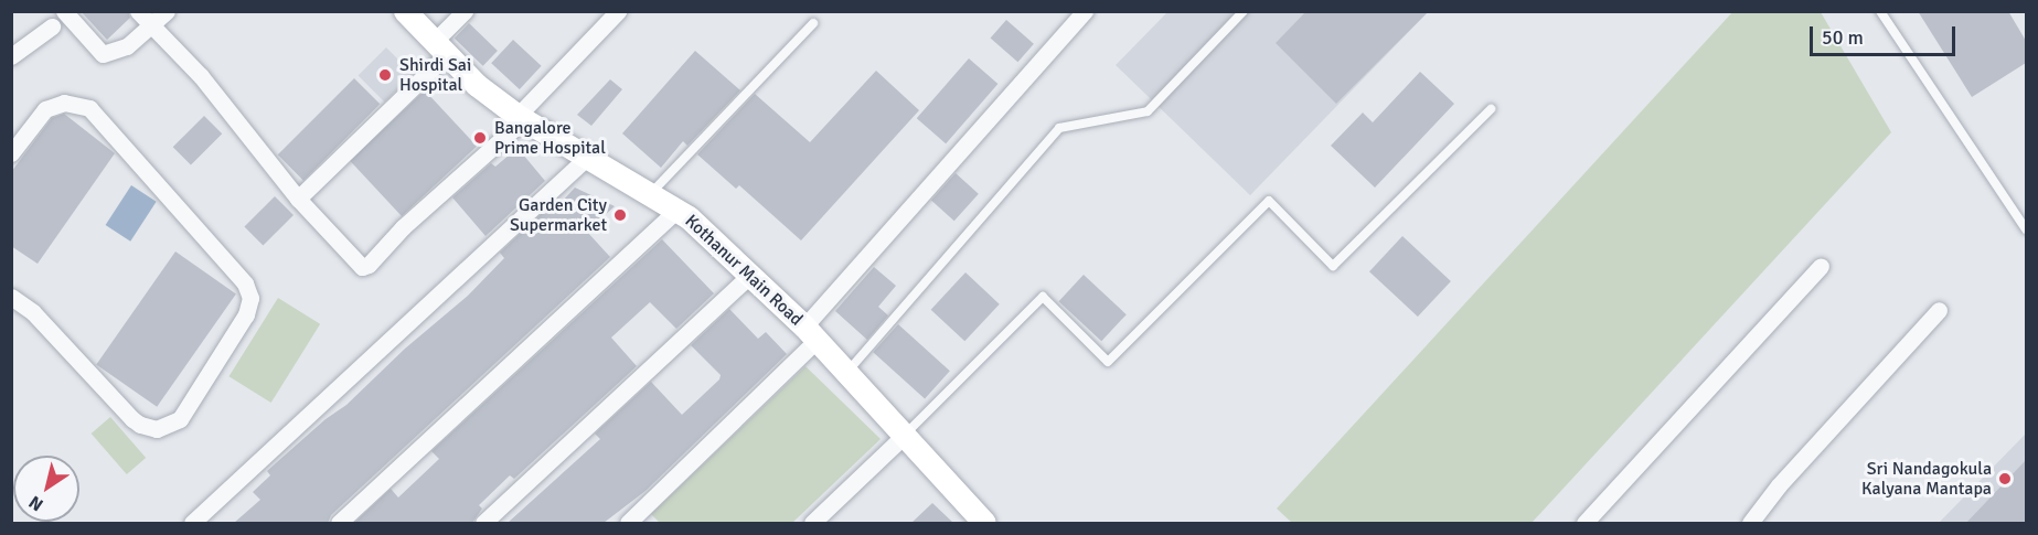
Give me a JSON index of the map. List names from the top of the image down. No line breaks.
{"streets":{"main road":["Kothanur Main Road"]},"places":["Shirdi Sai Hospital","Bangalore Prime Hospital","Garden City Supermarket","Sri Nandagokula Kalyana Mantapa"],"scale_bar":"50 m","north":"bottom left"}
